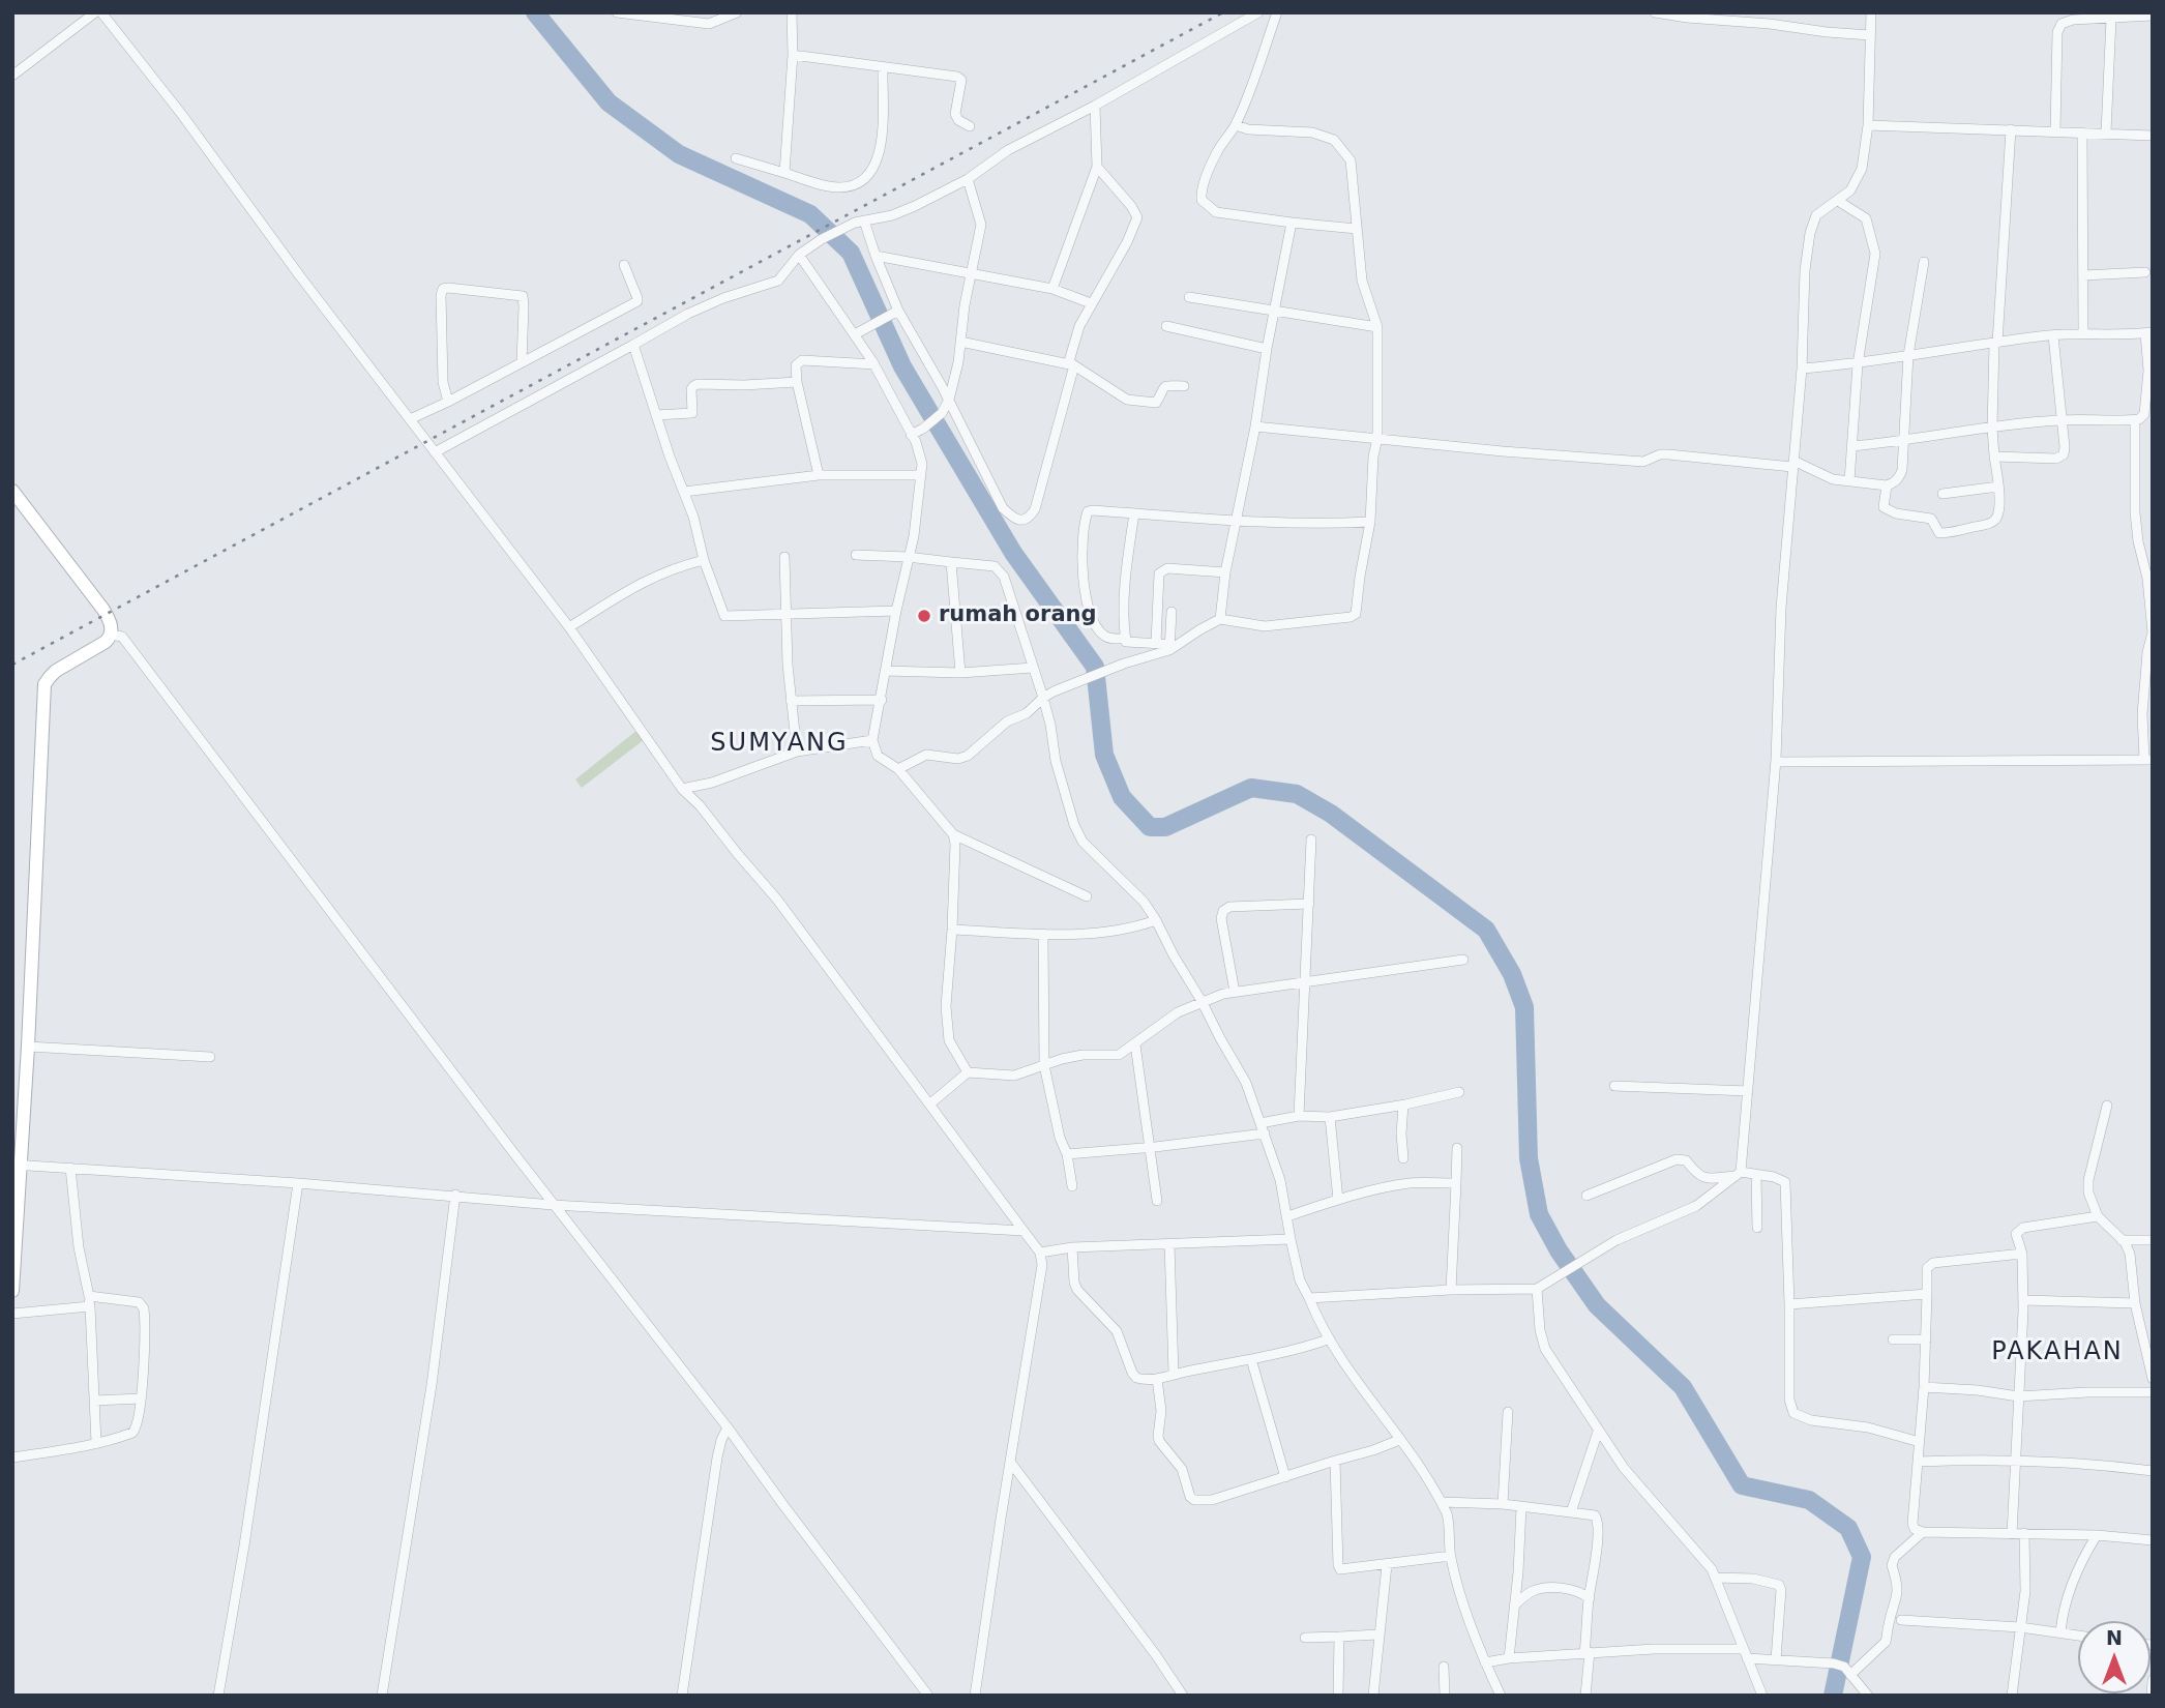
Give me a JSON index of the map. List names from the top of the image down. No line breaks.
{"districts":["SUMYANG","PAKAHAN"],"places":["rumah orang"],"north":"top"}
